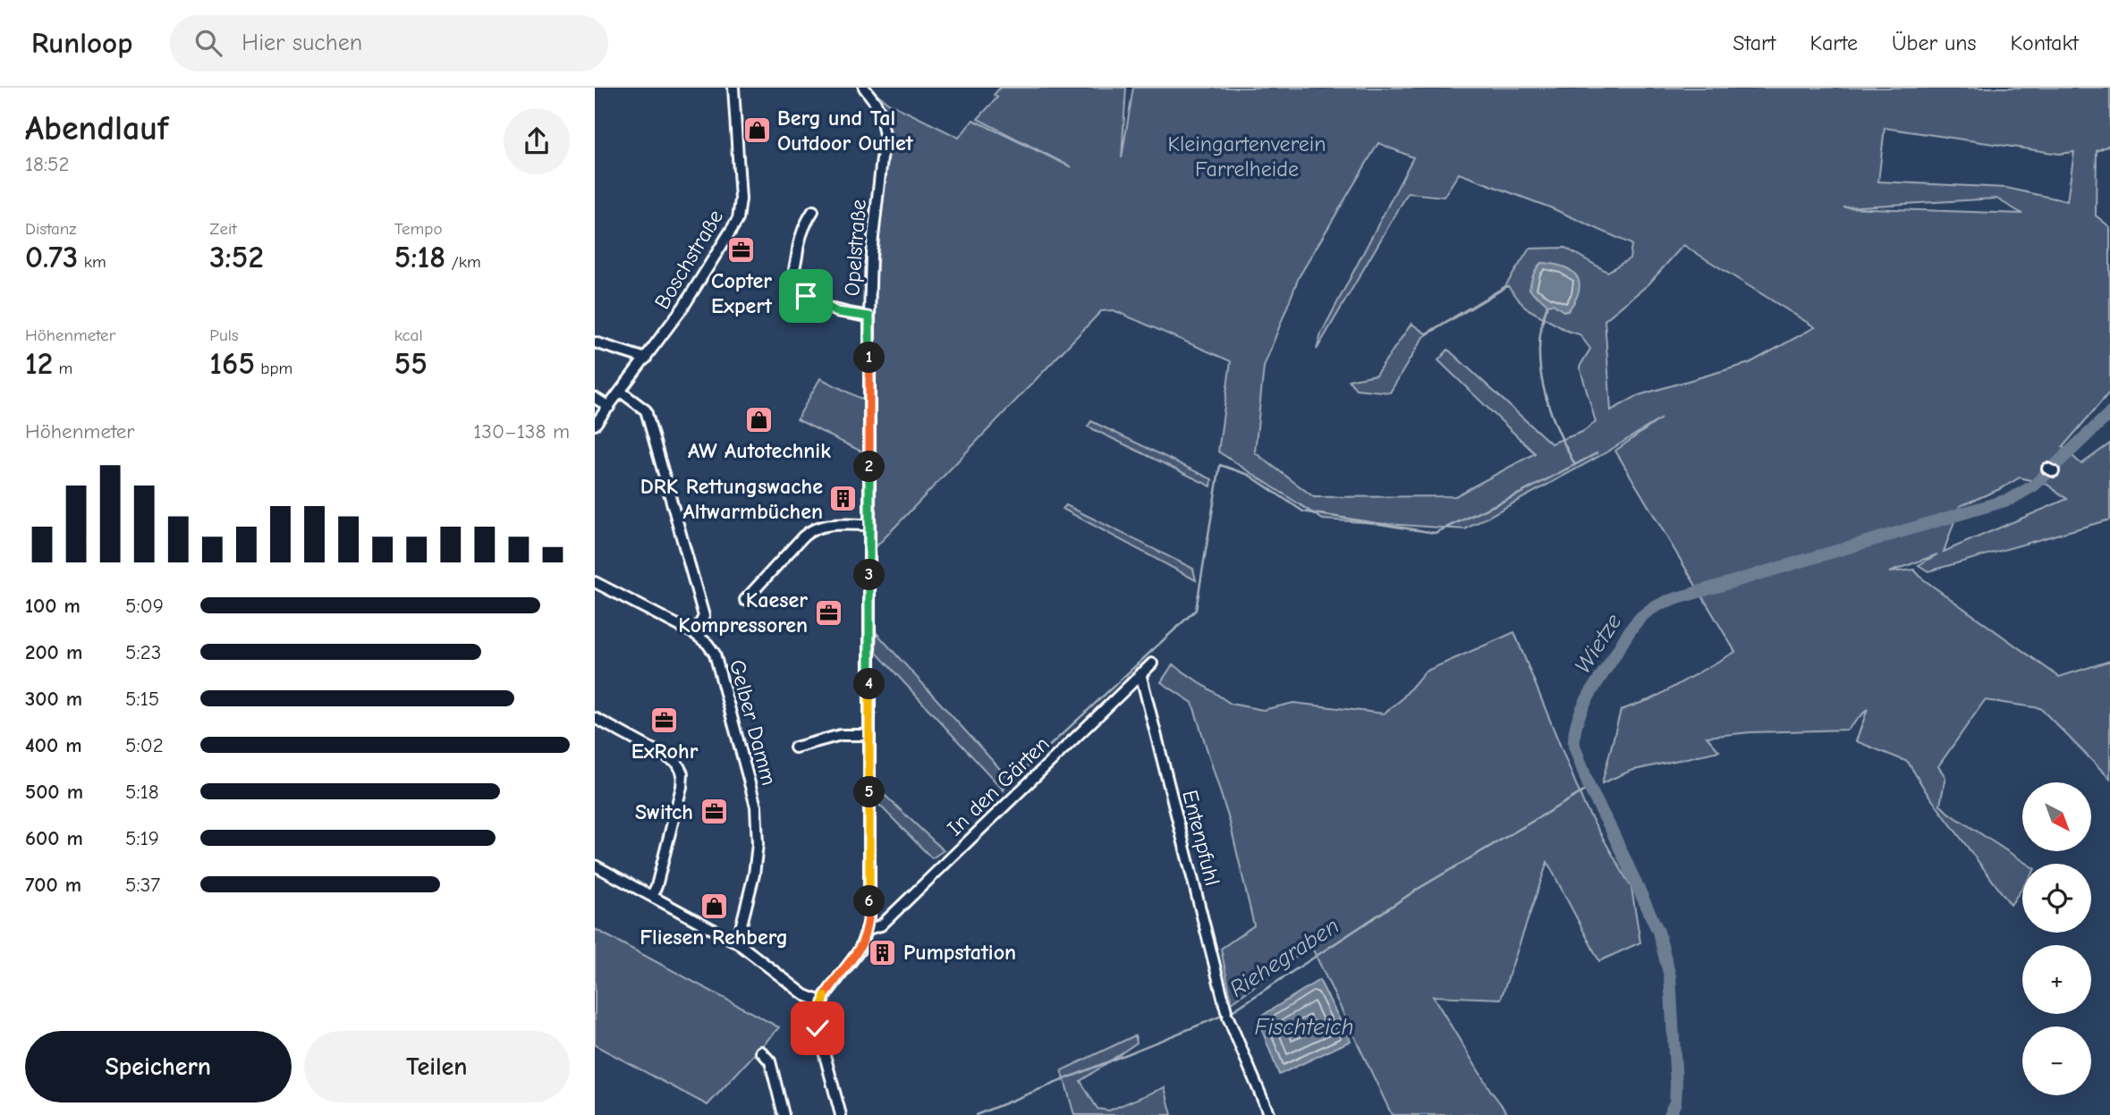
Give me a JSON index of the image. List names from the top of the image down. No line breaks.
{"streets":{"street":["Opelstraße","Boschstraße","Gelber Damm","In den Gärten","Entenpfuhl"]},"crossings":[["Opelstraße","In den Gärten"],["In den Gärten","Entenpfuhl"]],"water":["Wietze","Riehegraben","Fischteich"],"parks":["Kleingartenverein Farrelheide"],"places":{"shop":["Berg und Tal Outdoor Outlet","AW Autotechnik","Fliesen Rehberg"],"office":["Copter Expert","Kaeser Kompressoren","ExRohr","Switch"],"building":["DRK Rettungswache Altwarmbüchen","Pumpstation"]},"north":"bottom right","page":{"header":"Runloop","search":"Hier suchen","nav":["Start","Karte","Über uns","Kontakt"],"heading":["Abendlauf","18:52"],"stats":[["Distanz","0.73 km"],["Zeit","3:52"],["Tempo","5:18 /km"],["Höhenmeter","12 m"],["Puls","165 bpm"],["kcal","55"]],"pins":["1","2","3","4","5","6"],"chart":["Höhenmeter","130–138 m"],"list":[{"name":"100 m","note":"5:09"},{"name":"200 m","note":"5:23"},{"name":"300 m","note":"5:15"},{"name":"400 m","note":"5:02"},{"name":"500 m","note":"5:18"},{"name":"600 m","note":"5:19"},{"name":"700 m","note":"5:37"}],"map_buttons":["+","−"],"buttons":["Speichern","Teilen"]}}
